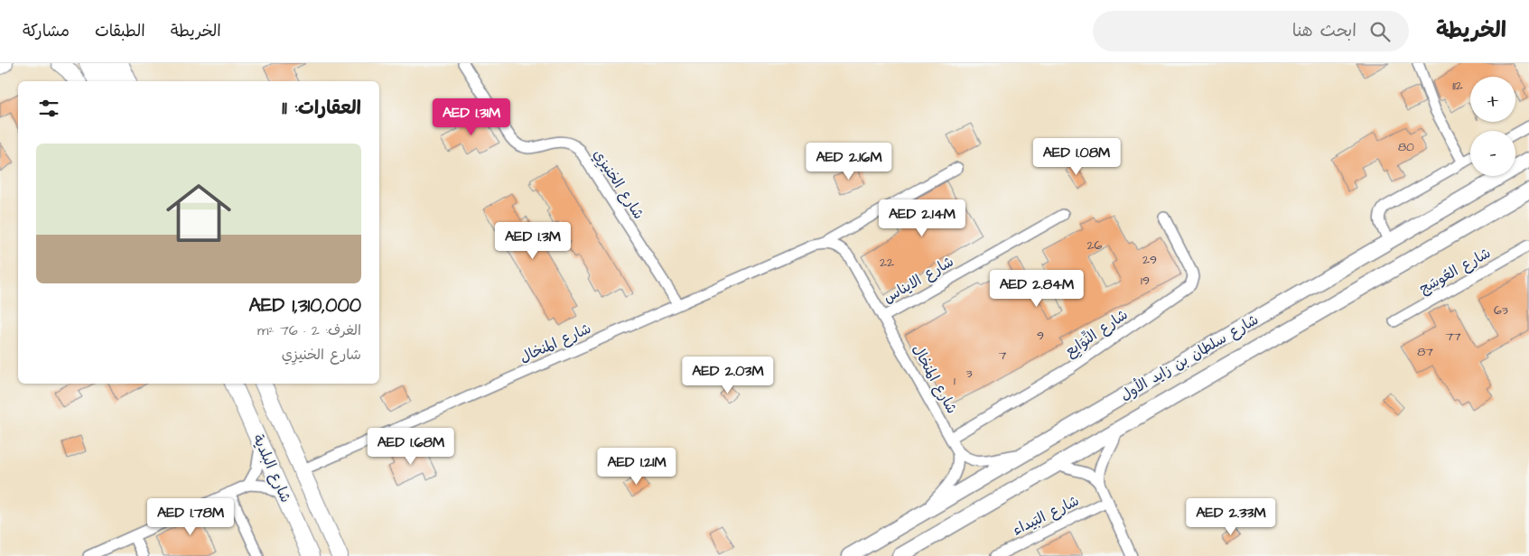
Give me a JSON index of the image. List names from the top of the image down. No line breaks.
{"streets":{"main road":["شارع سلطان بن زايد الأول","شارع البلدية"],"street":["شارع الخنيزِي","شارع العُوسَج","شارع الايناس","شارع النِّوَايِع","شارع المنخال","شارع البَيداء"]},"crossings":[["شارع الخنيزِي","شارع المنخال"],["شارع الايناس","شارع المنخال"],["شارع النِّوَايِع","شارع المنخال"],["شارع المنخال","شارع سلطان بن زايد الأول"],["شارع المنخال","شارع البلدية"]],"house_numbers":["112","80","26","29","22","19","63","9","77","87","7","3","1"],"page":{"header":"الخريطة","search":"ابحث هنا","nav":["الخريطة","الطبقات","مشاركة"],"map_buttons":["+","−"],"heading":"العقارات: 11","price":["AED 1.31M","AED 1.08M","AED 2.16M","AED 2.14M","AED 1.3M","AED 2.84M","AED 2.03M","AED 1.68M","AED 1.21M","AED 1.78M","AED 2.33M"],"list":[{"name":"AED 1,310,000","note":"الغرف: 2 · 76 m² · شارع الخنيزِي"}]}}
